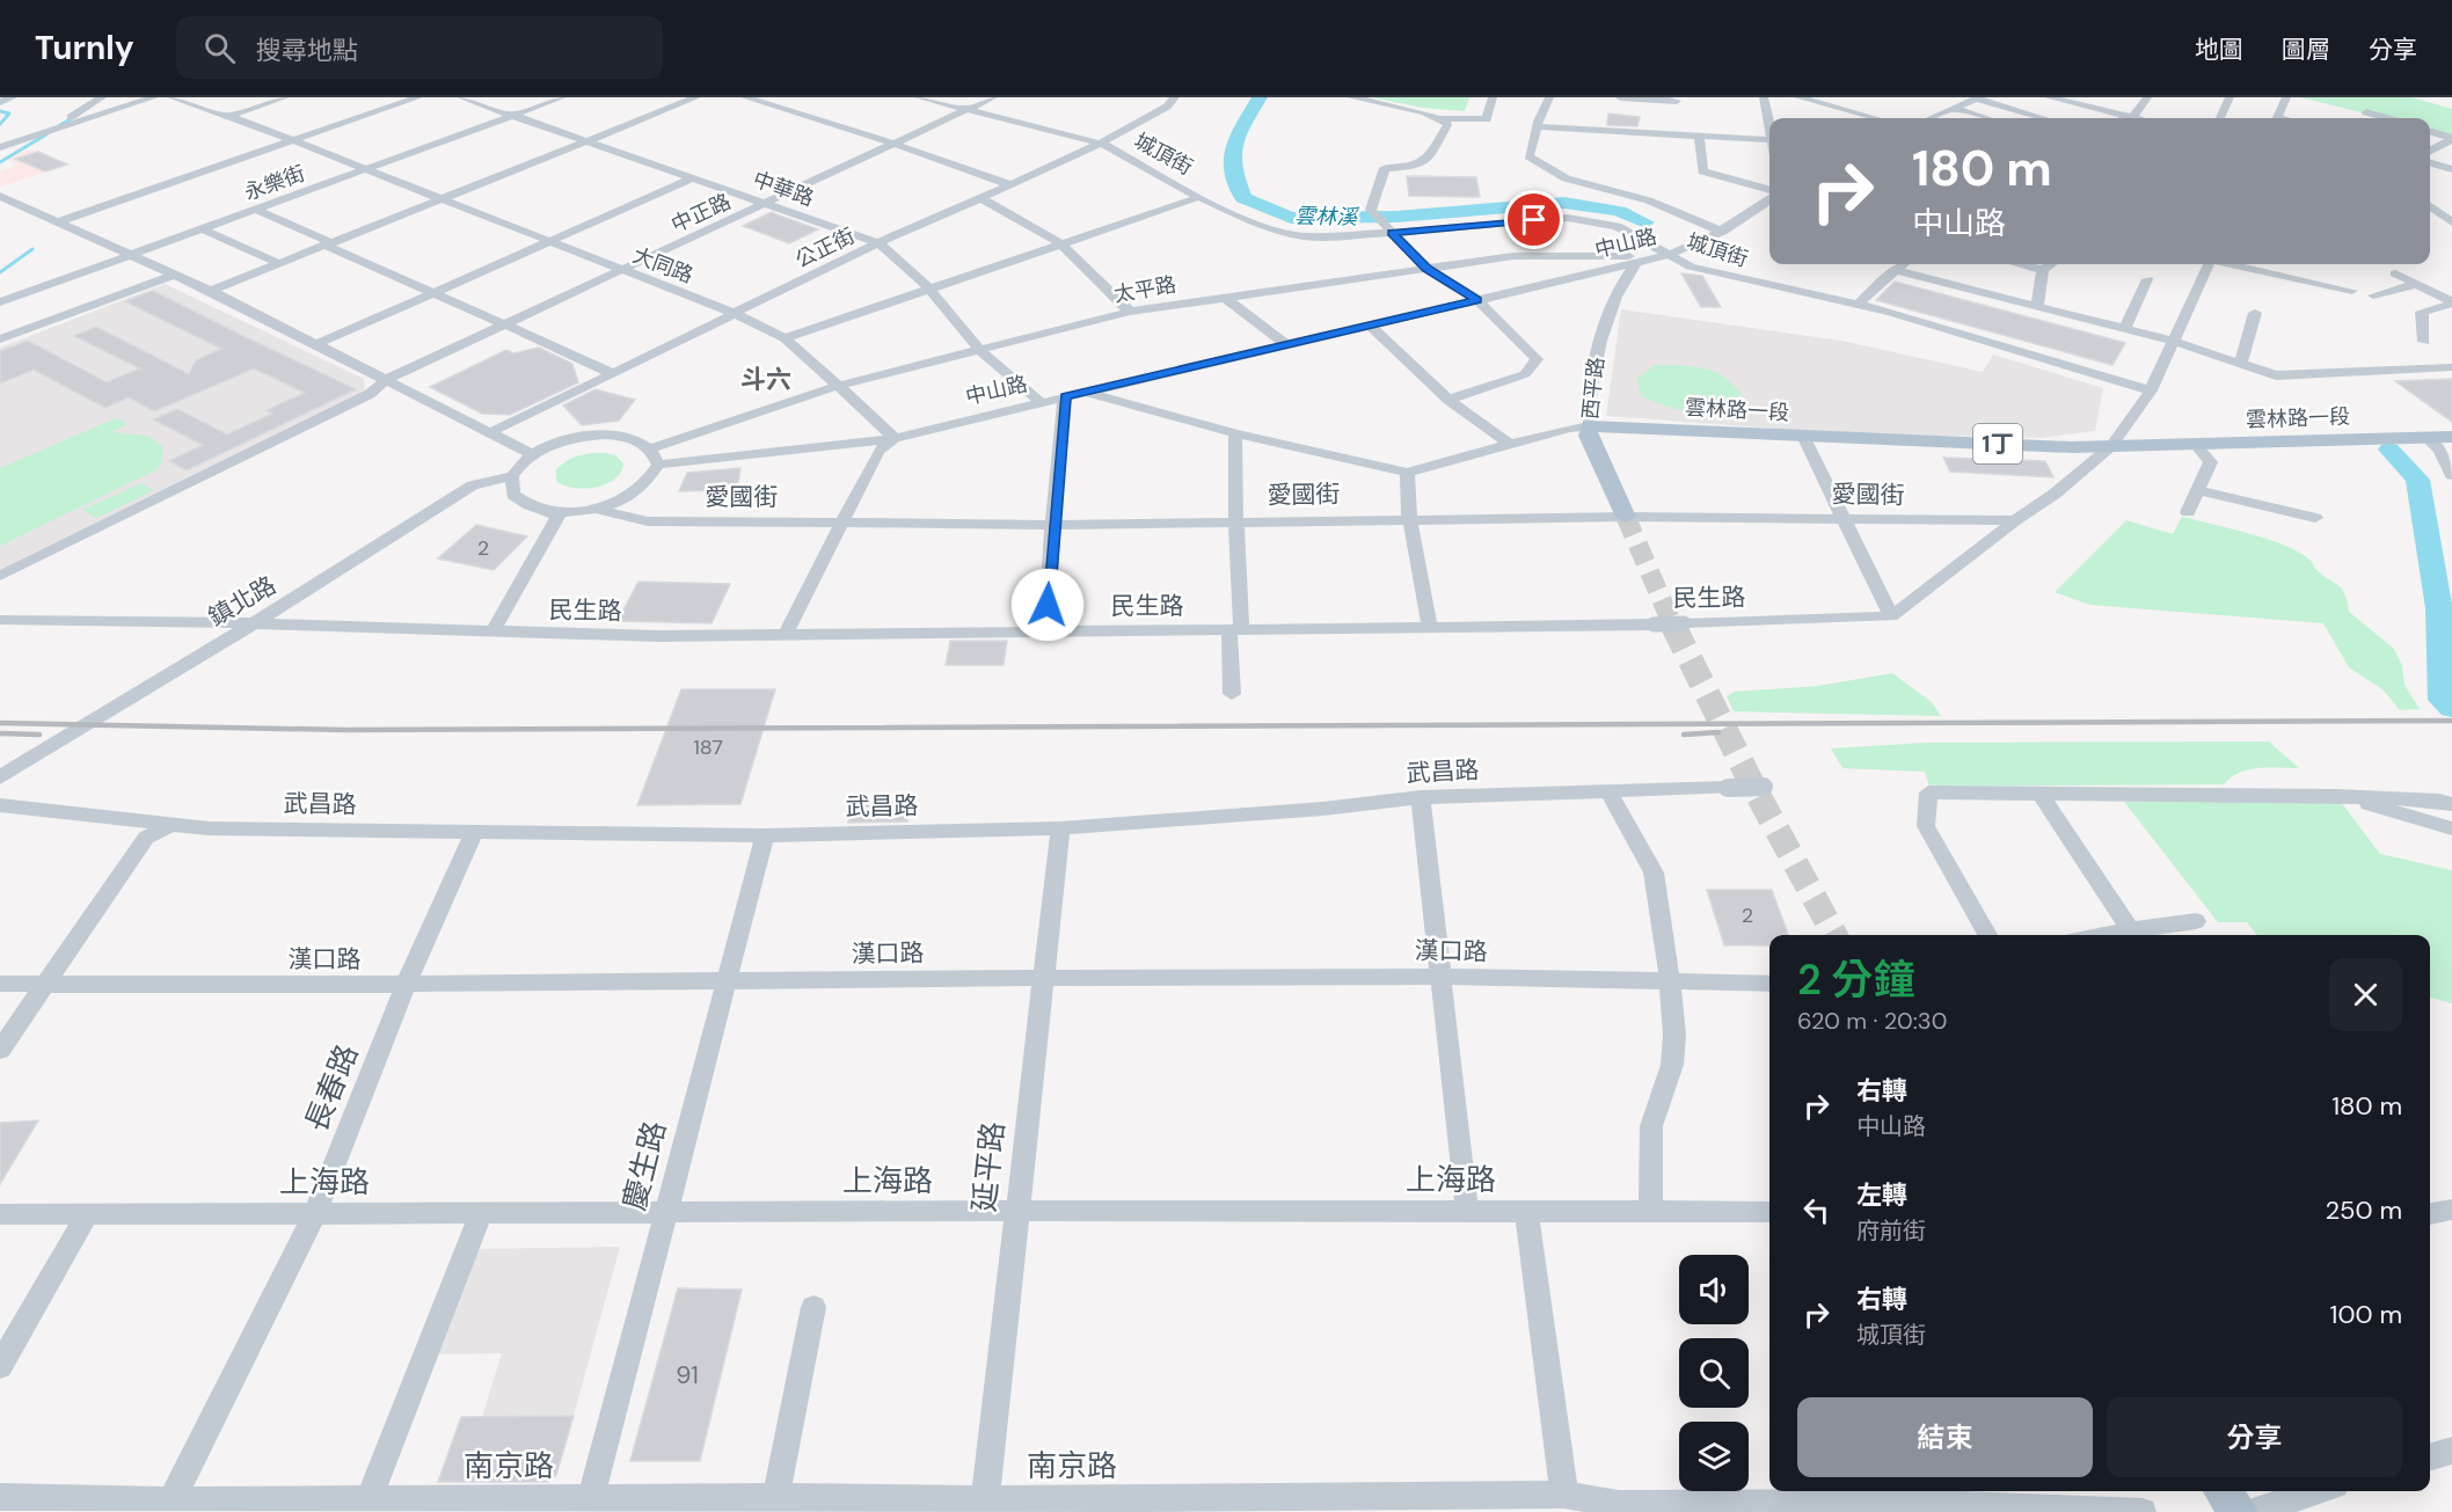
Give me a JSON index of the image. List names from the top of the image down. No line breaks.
{"streets":{"main road":["西平路","雲林路一段","1丁"],"street":["城頂街","永樂街","中華路","中正路","中山路","公正街","大同路","太平路","愛國街","民生路","鎮北路","武昌路","漢口路","長春路","慶生路","延平路","上海路","南京路"]},"crossings":[["城頂街","中正路"],["城頂街","中山路"],["城頂街","公正街"],["城頂街","太平路"],["永樂街","中華路"],["永樂街","大同路"],["中華路","中正路"],["中華路","中山路"],["中華路","公正街"],["中華路","太平路"],["中正路","大同路"],["中山路","大同路"],["中山路","太平路"],["中山路","西平路"],["中山路","雲林路一段"],["公正街","大同路"],["大同路","太平路"],["西平路","雲林路一段"],["西平路","愛國街"],["雲林路一段","1丁"],["民生路","鎮北路"],["武昌路","長春路"],["武昌路","慶生路"],["武昌路","延平路"],["漢口路","長春路"],["漢口路","慶生路"],["漢口路","延平路"],["長春路","上海路"],["長春路","南京路"],["慶生路","上海路"],["慶生路","南京路"],["延平路","上海路"],["延平路","南京路"]],"districts":["斗六"],"water":["雲林溪"],"house_numbers":["2","187","2","91"],"page":{"header":"Turnly","search":"搜尋地點","nav":["地圖","圖層","分享"],"turn":["180 m","中山路"],"heading":["2 分鐘","620 m · 20:30"],"list":[{"name":"右轉","note":"中山路","value":"180 m"},{"name":"左轉","note":"府前街","value":"250 m"},{"name":"右轉","note":"城頂街","value":"100 m"}],"buttons":["結束","分享"]}}
